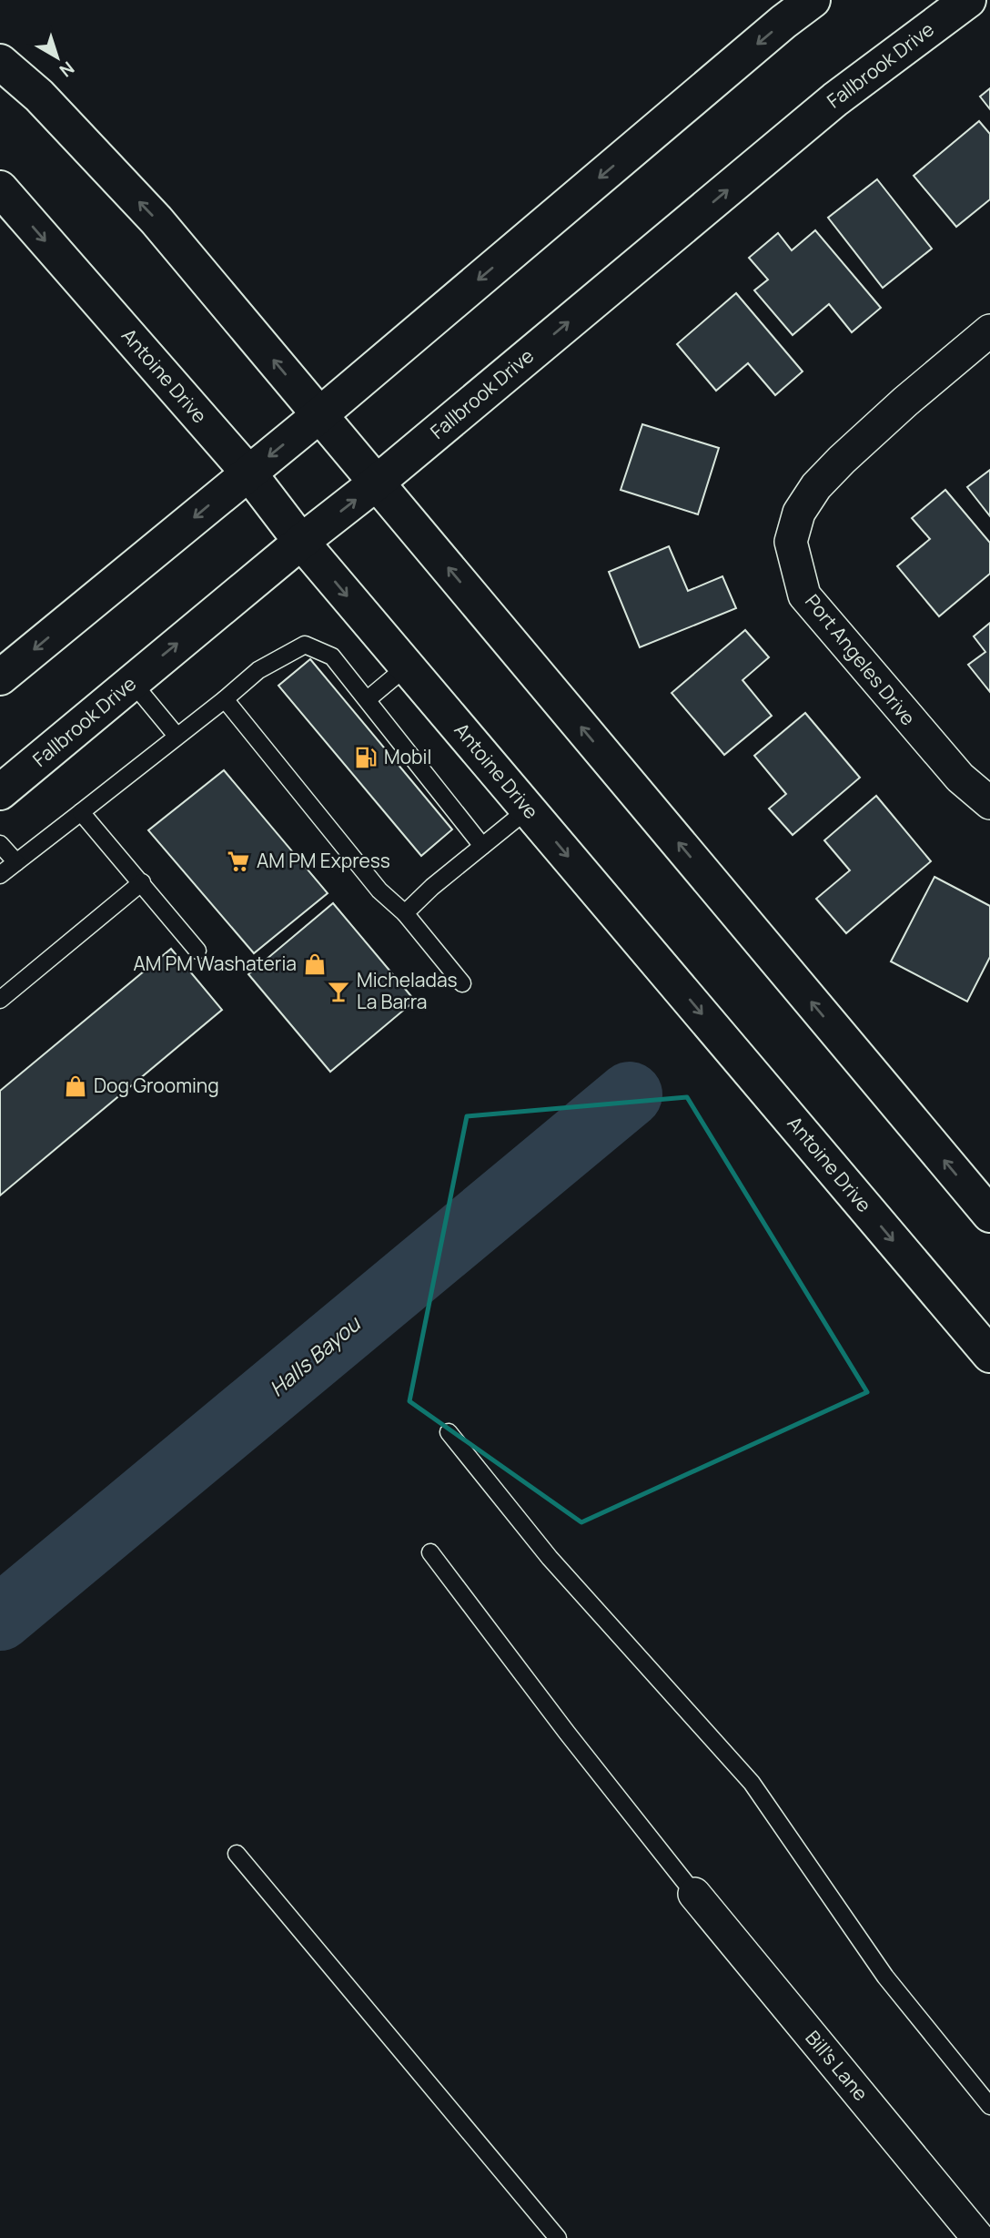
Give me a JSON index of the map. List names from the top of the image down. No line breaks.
{"streets":{"main road":["Fallbrook Drive","Antoine Drive"],"street":["Port Angeles Drive","Bill's Lane"]},"crossings":[["Fallbrook Drive","Antoine Drive"]],"water":["Halls Bayou"],"places":{"fuel station":["Mobil"],"supermarket":["AM PM Express"],"shop":["AM PM Washateria","Dog Grooming"],"bar":["Micheladas La Barra"]},"north":"bottom right"}
